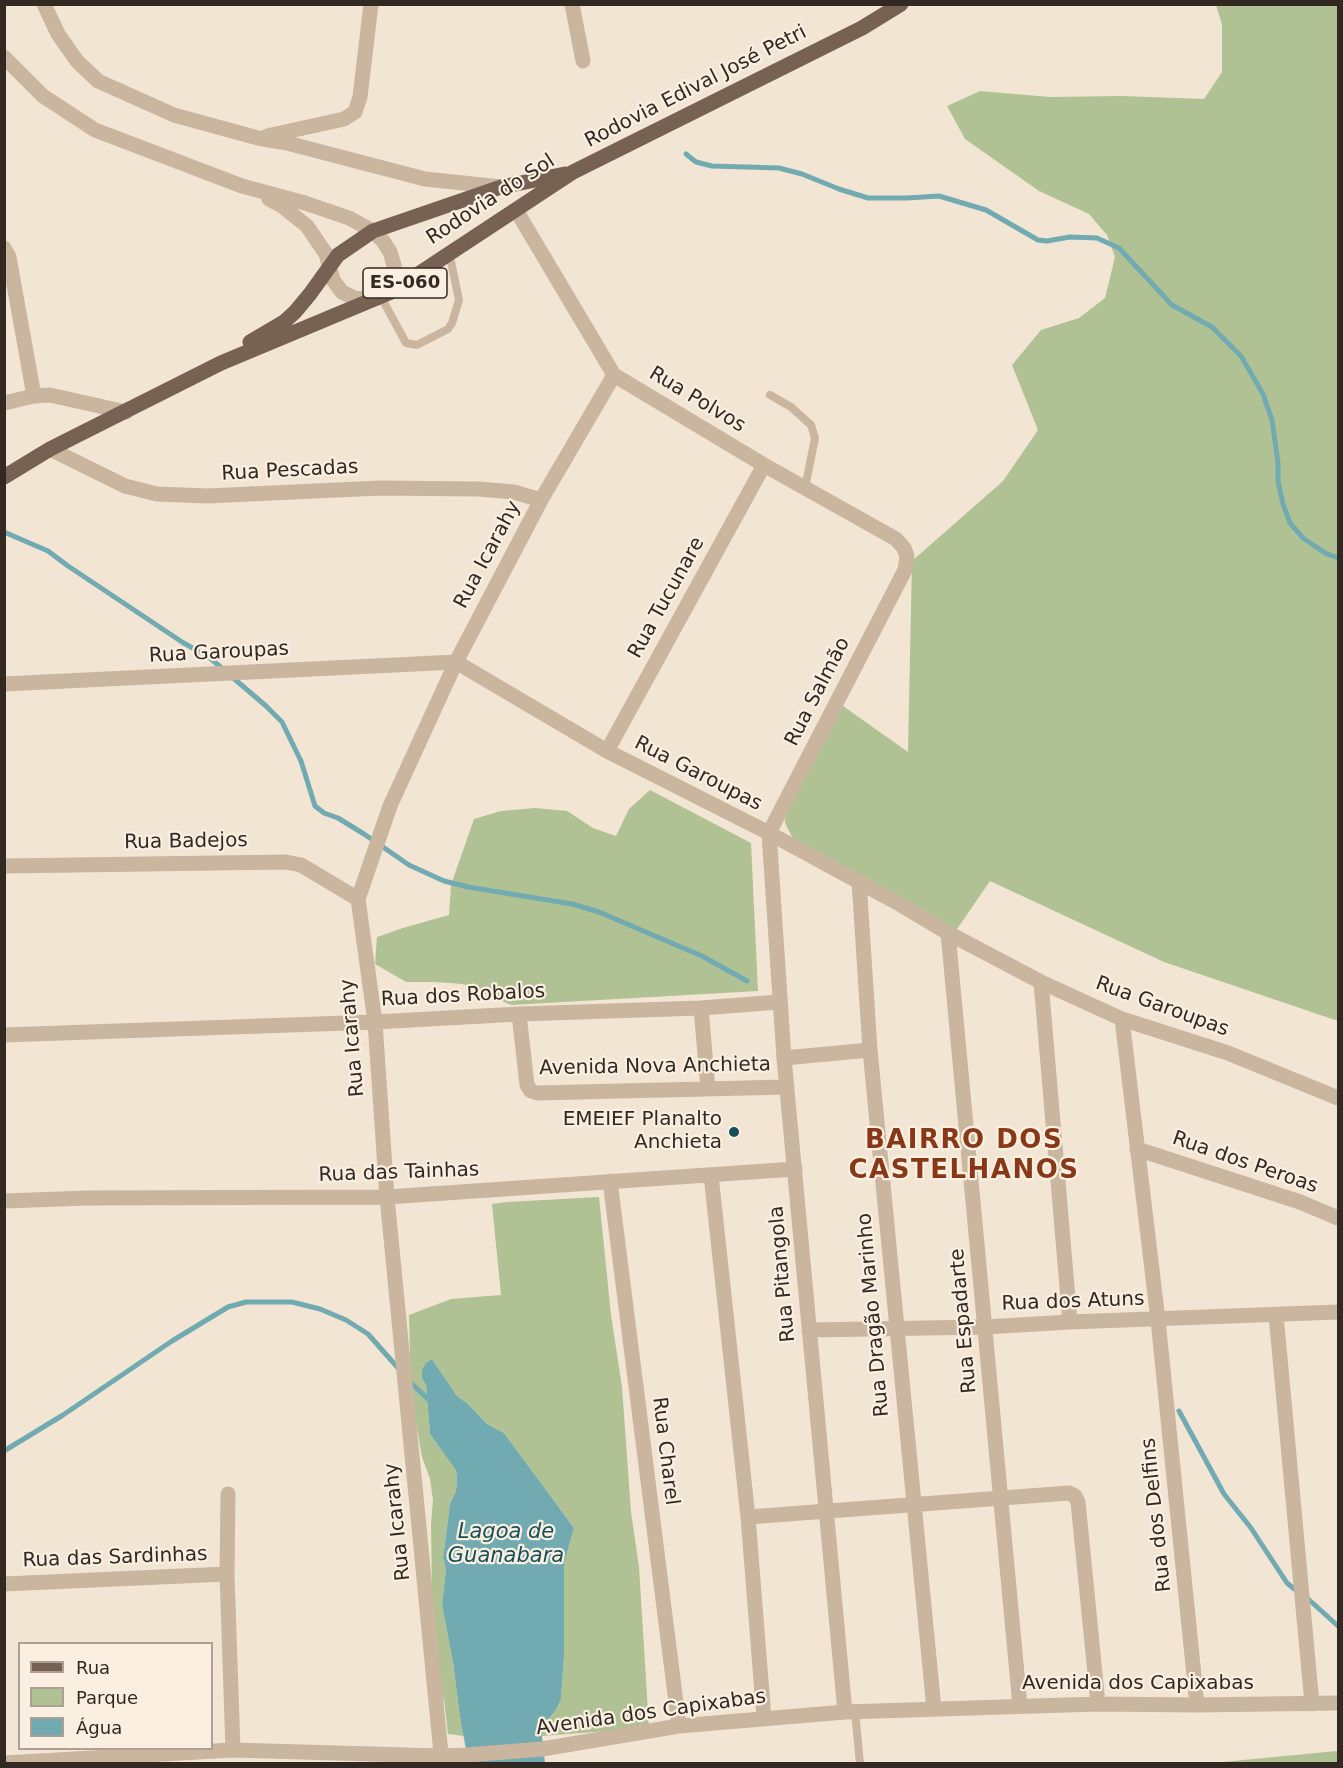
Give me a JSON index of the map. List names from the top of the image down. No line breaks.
{"streets":{"main road":["Rodovia Edival José Petri","Rodovia do Sol","ES-060"],"street":["Rua Polvos","Rua Pescadas","Rua Icarahy","Rua Tucunare","Rua Garoupas","Rua Salmão","Rua Badejos","Rua dos Robalos","Avenida Nova Anchieta","Rua dos Peroas","Rua das Tainhas","Rua Pitangola","Rua dos Atuns","Rua Dragão Marinho","Rua Espadarte","Rua Charel","Rua dos Delfins","Rua das Sardinhas","Avenida dos Capixabas"]},"crossings":[["Rodovia Edival José Petri","Rodovia do Sol"],["Rodovia do Sol","ES-060"],["Rodovia do Sol","Rua Polvos"],["ES-060","Rua Pescadas"],["Rua Polvos","Rua Icarahy"],["Rua Polvos","Rua Tucunare"],["Rua Polvos","Rua Salmão"],["Rua Pescadas","Rua Icarahy"],["Rua Icarahy","Rua Garoupas"],["Rua Icarahy","Rua Badejos"],["Rua Icarahy","Rua dos Robalos"],["Rua Icarahy","Rua das Tainhas"],["Rua Icarahy","Avenida dos Capixabas"],["Rua Tucunare","Rua Garoupas"],["Rua Garoupas","Rua Salmão"],["Rua Garoupas","Rua Pitangola"],["Rua Garoupas","Rua Dragão Marinho"],["Rua Garoupas","Rua Espadarte"],["Rua Garoupas","Rua dos Delfins"],["Rua Salmão","Rua Pitangola"],["Rua dos Robalos","Avenida Nova Anchieta"],["Rua dos Robalos","Rua Pitangola"],["Avenida Nova Anchieta","Rua Pitangola"],["Rua dos Peroas","Rua dos Delfins"],["Rua das Tainhas","Rua Pitangola"],["Rua das Tainhas","Rua Charel"],["Rua Pitangola","Rua dos Atuns"],["Rua Pitangola","Avenida dos Capixabas"],["Rua dos Atuns","Rua Dragão Marinho"],["Rua dos Atuns","Rua Espadarte"],["Rua dos Atuns","Rua dos Delfins"],["Rua Dragão Marinho","Avenida dos Capixabas"],["Rua Espadarte","Avenida dos Capixabas"],["Rua Charel","Avenida dos Capixabas"],["Rua dos Delfins","Avenida dos Capixabas"]],"districts":["BAIRRO DOS CASTELHANOS"],"water":["Lagoa de Guanabara"],"places":["EMEIEF Planalto Anchieta"],"legend":["Rua","Parque","Água"]}
